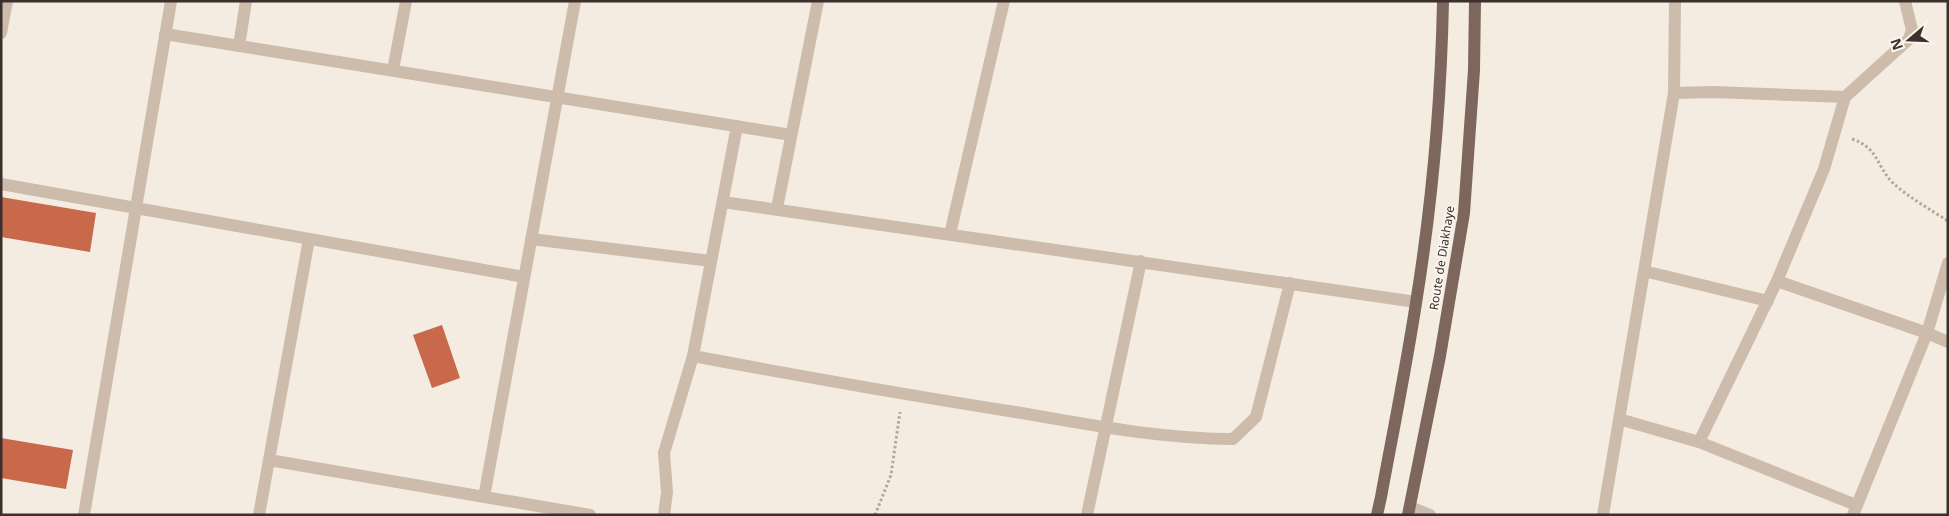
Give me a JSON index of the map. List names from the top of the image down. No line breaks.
{"streets":{"main road":["Route de Diakhaye"]},"north":"left"}
